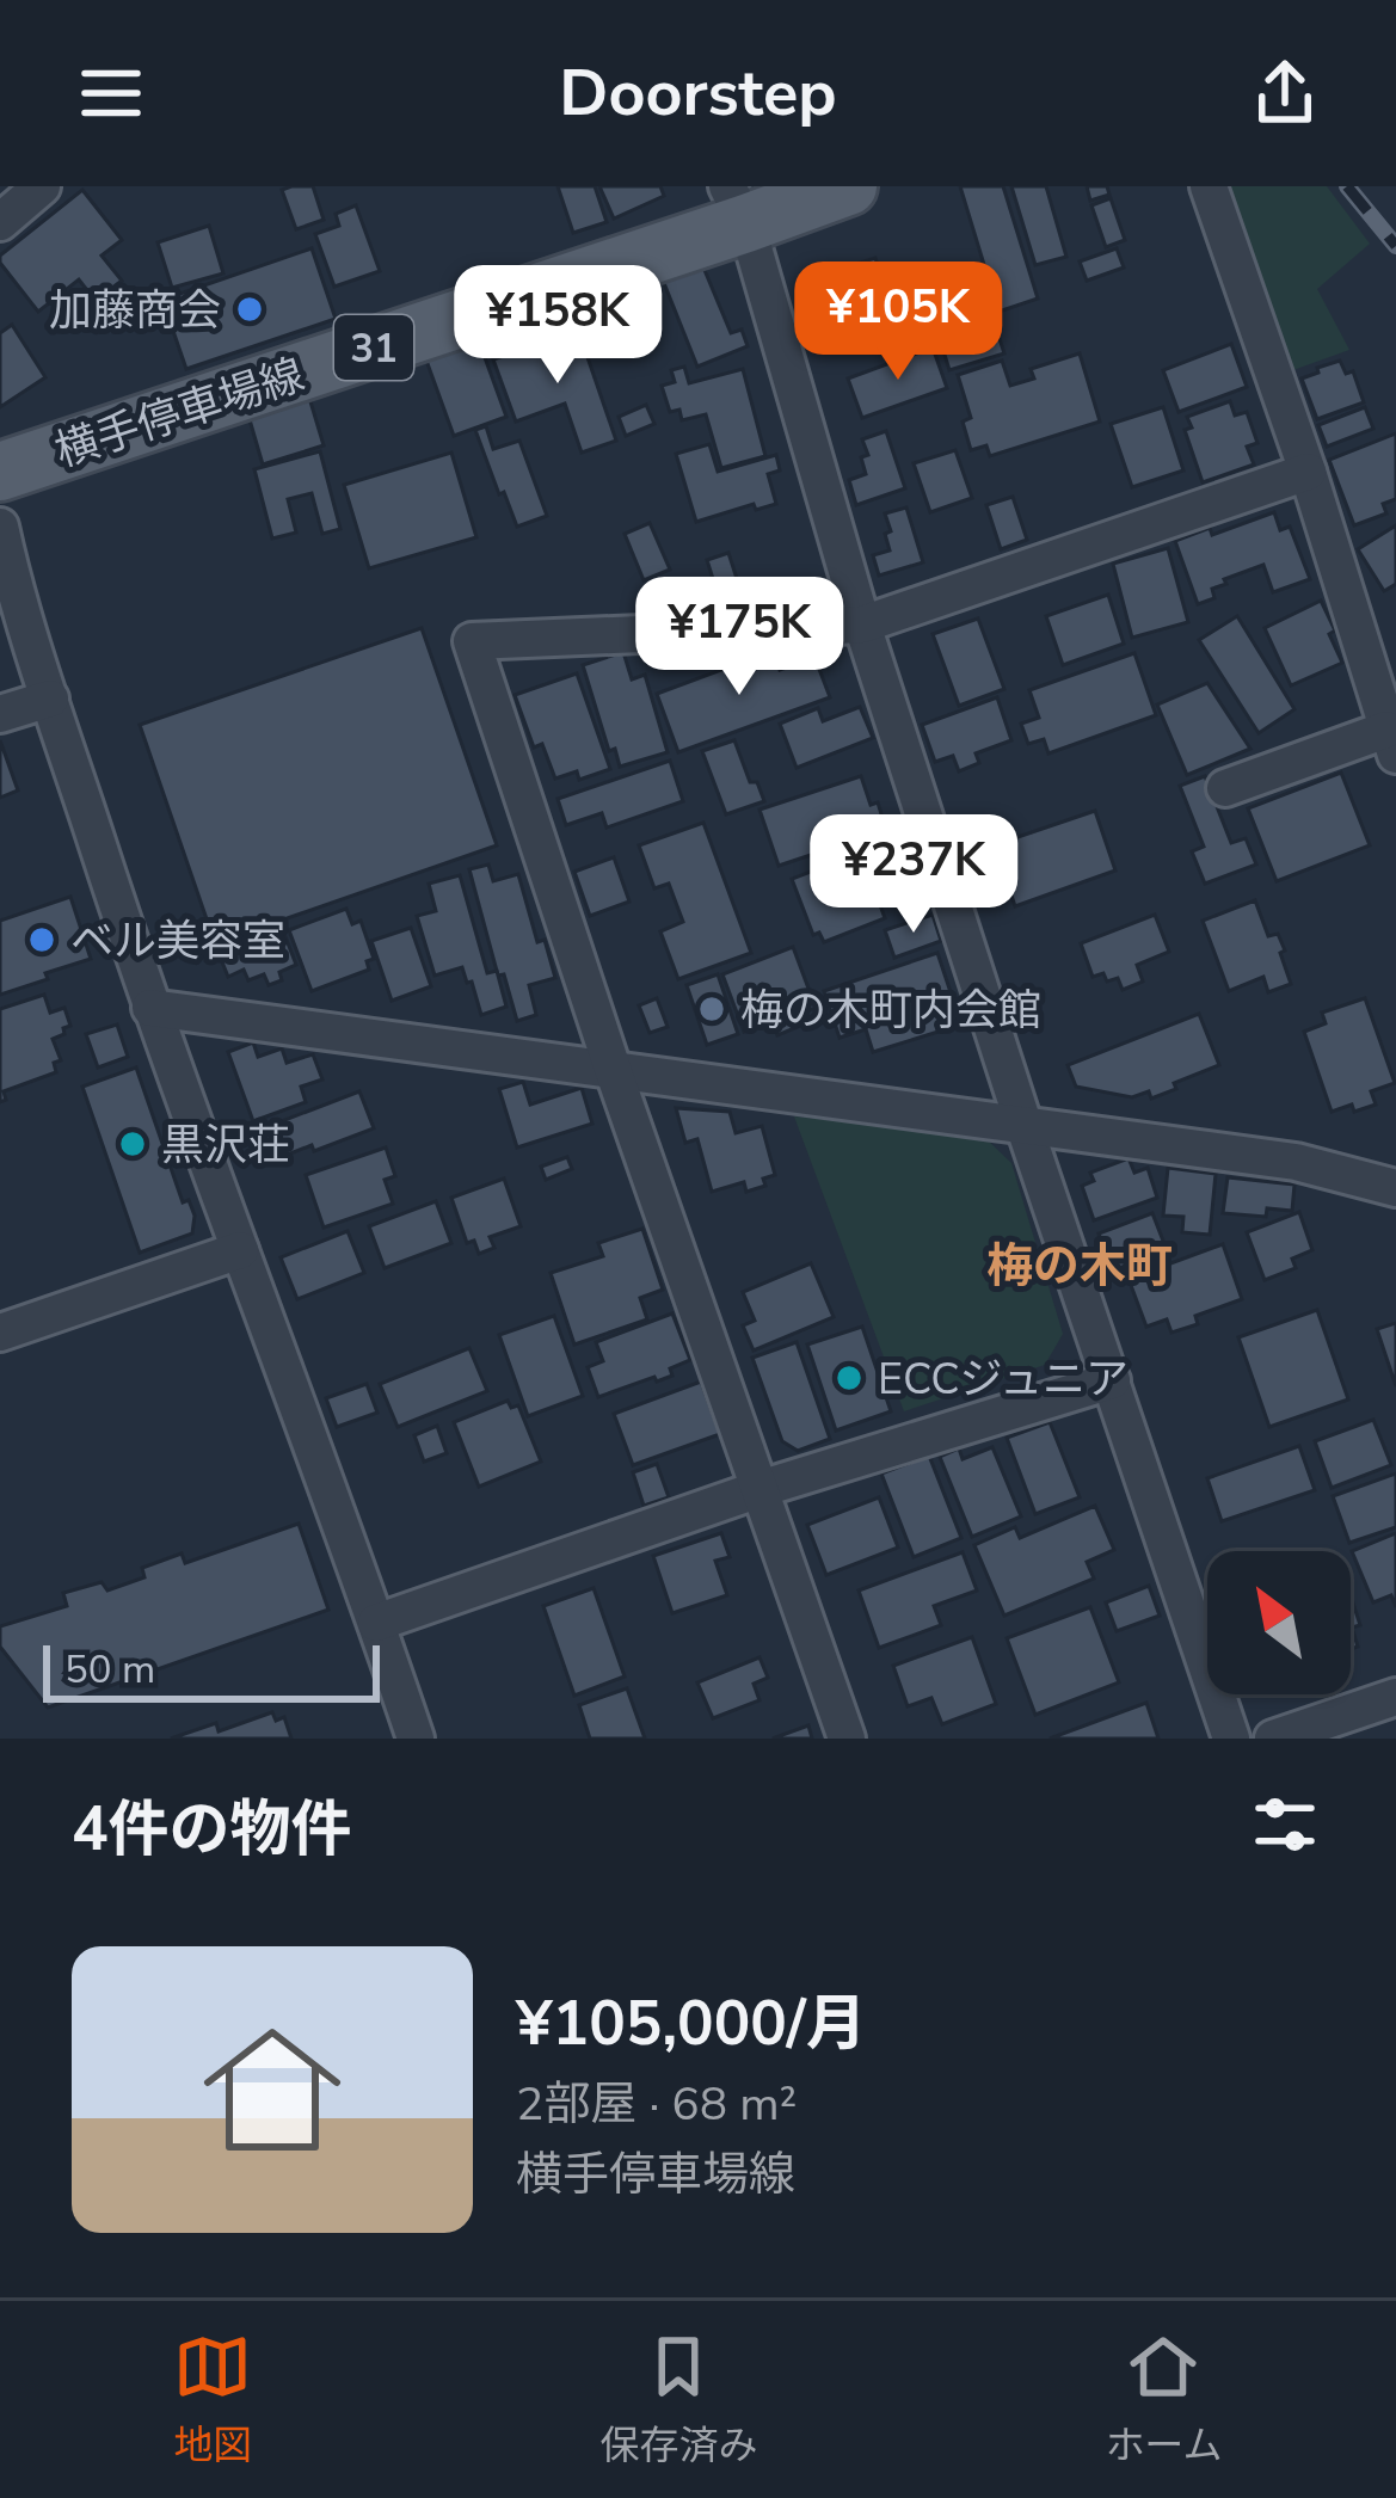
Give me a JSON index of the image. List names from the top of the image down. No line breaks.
{"streets":{"main road":["31","横手停車場線"]},"districts":["梅の木町"],"places":["加藤商会","ベル美容室","梅の木町内会館","黒沢荘","ECCジュニア"],"scale_bar":"50 m","north":"top left","page":{"header":"Doorstep","price":["¥105K","¥158K","¥175K","¥237K"],"scale":"50 m","heading":"4件の物件","list":[{"name":"¥105,000/月","note":"2部屋 · 68 m² · 横手停車場線"}],"tabs":["地図","保存済み","ホーム"]}}
